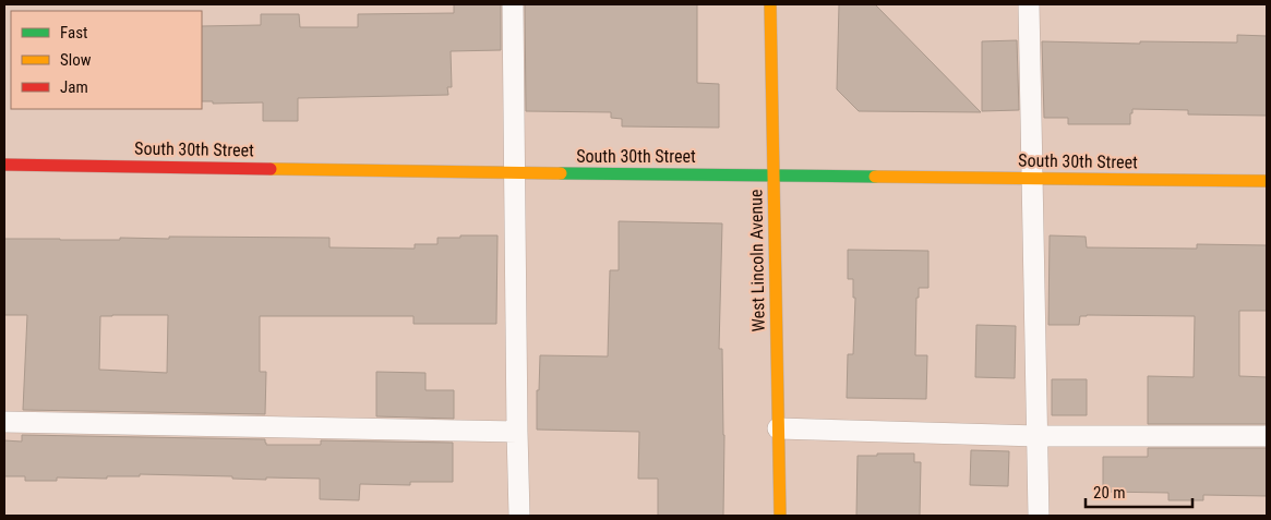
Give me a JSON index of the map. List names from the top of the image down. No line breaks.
{"streets":{"street":["South 30th Street","West Lincoln Avenue"]},"crossings":[["South 30th Street","West Lincoln Avenue"]],"legend":["Fast","Slow","Jam"],"scale_bar":"20 m"}
